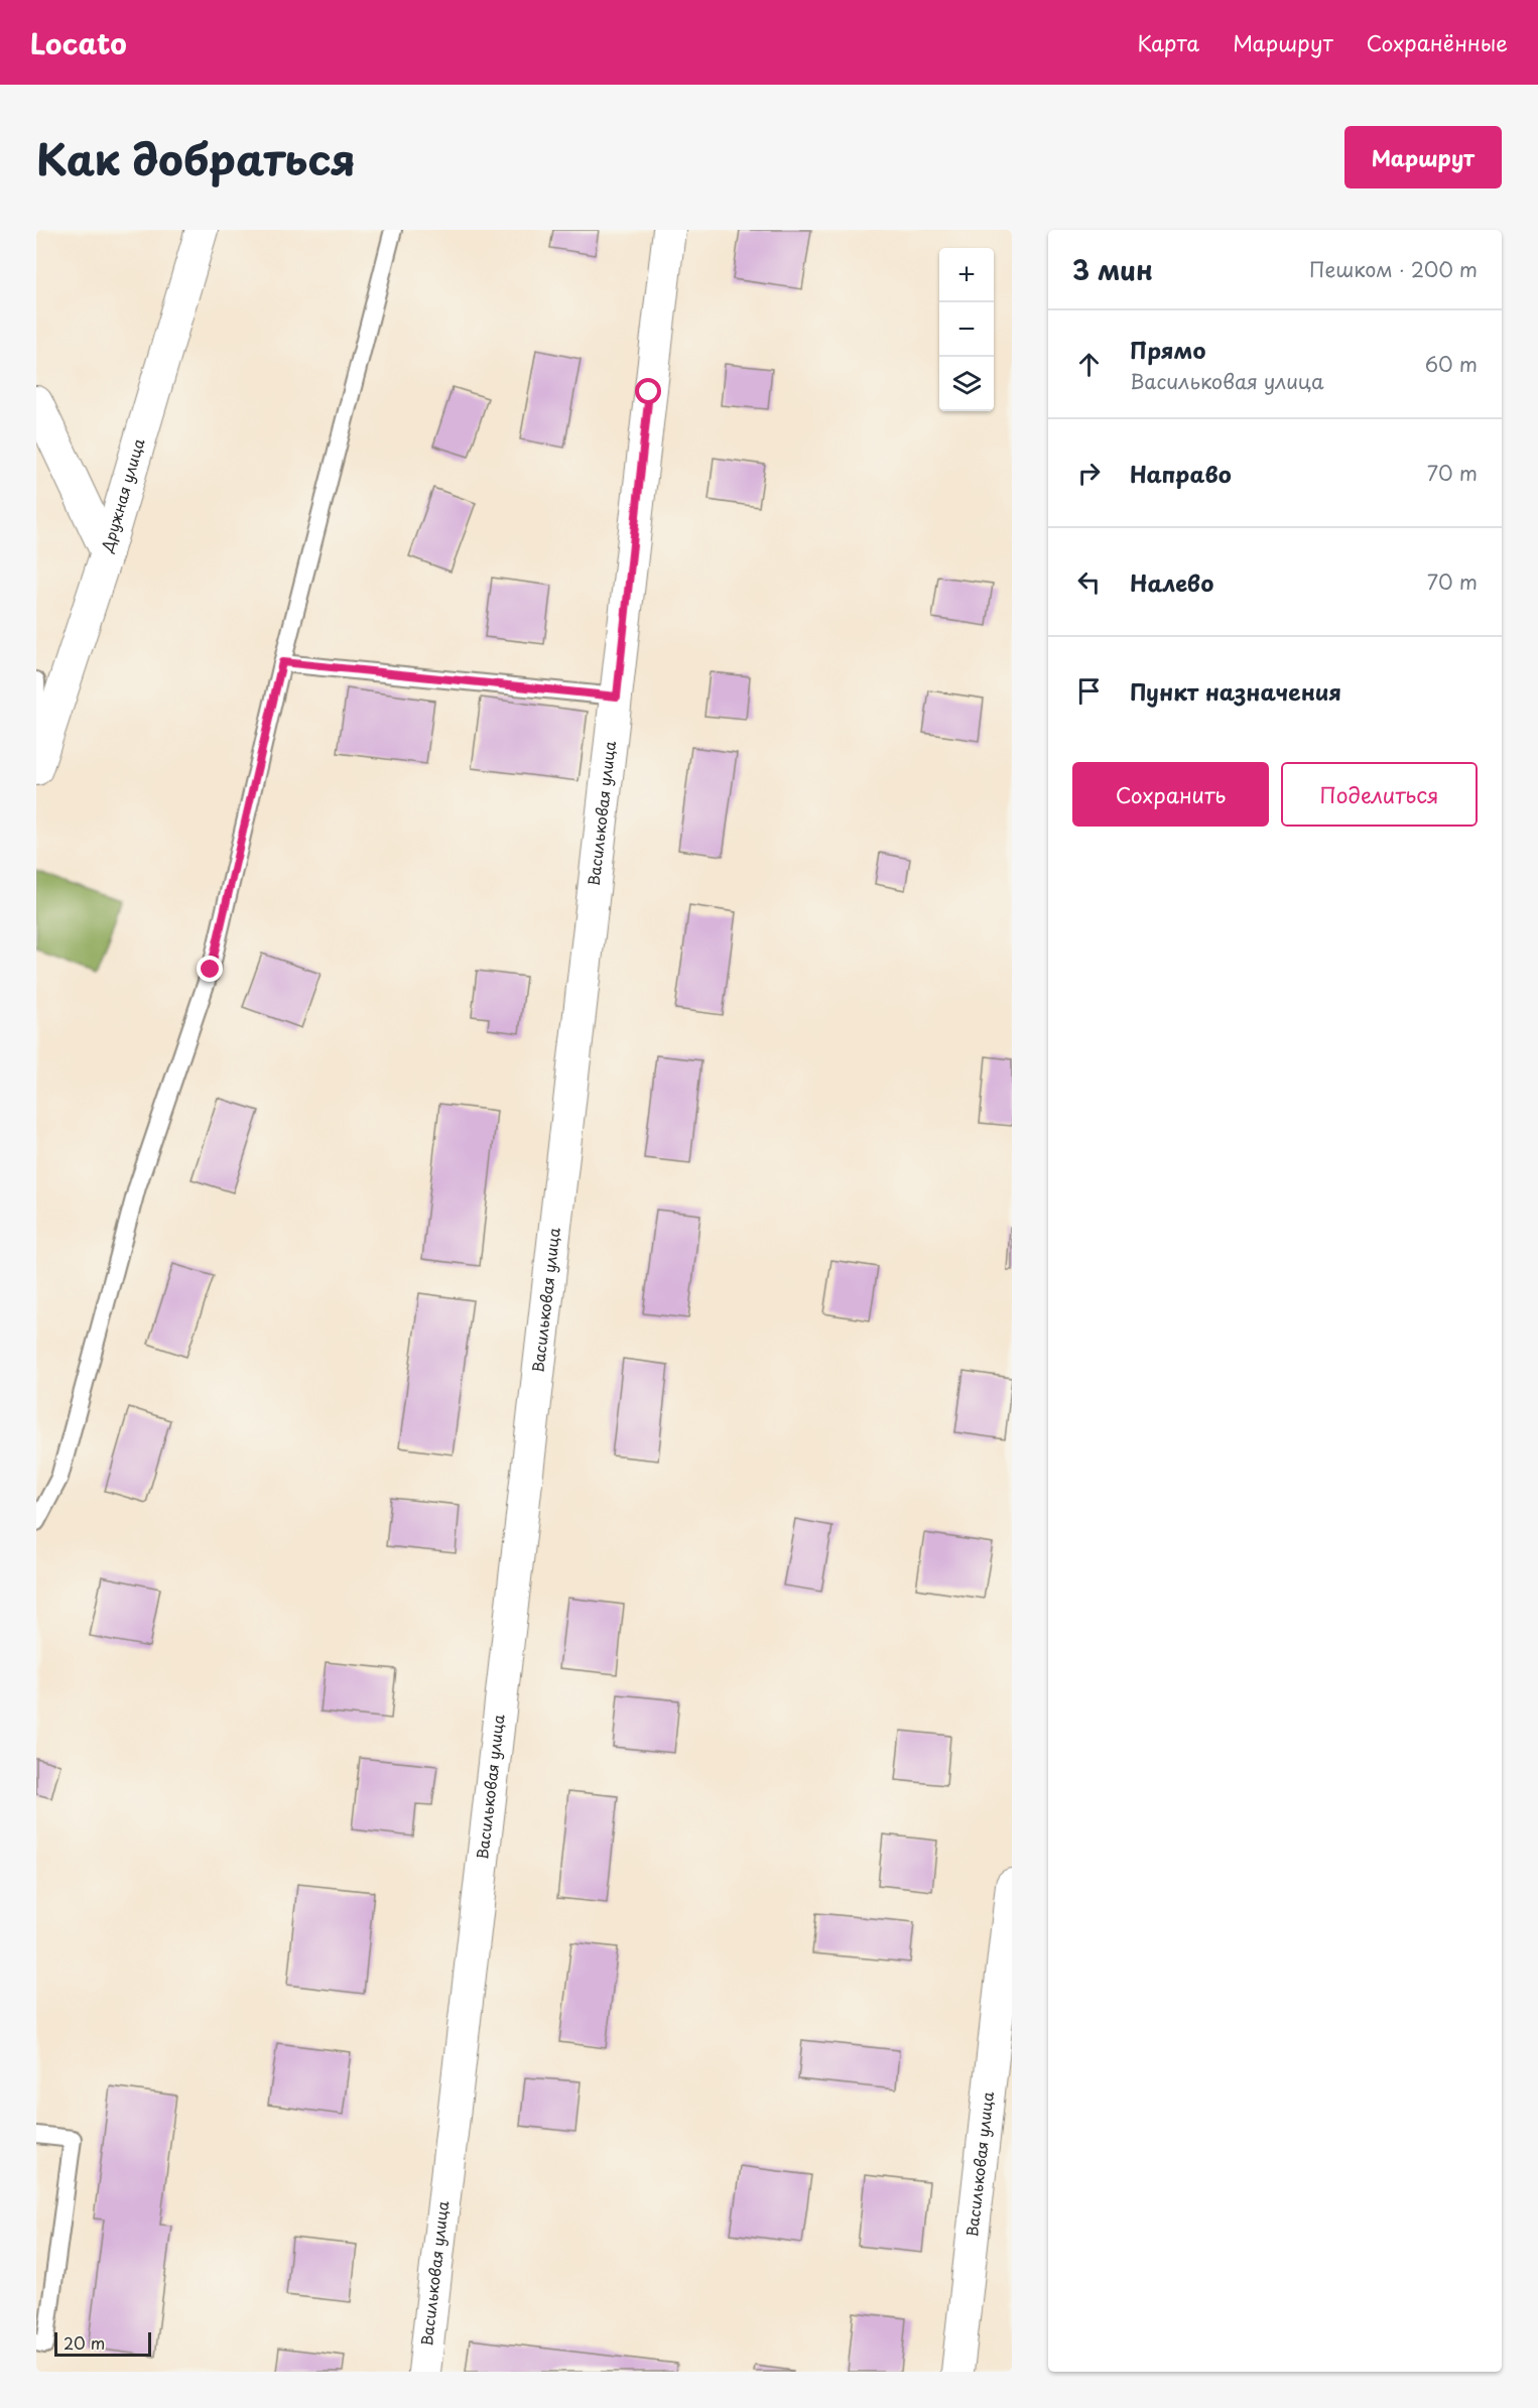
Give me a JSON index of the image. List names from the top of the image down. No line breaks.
{"streets":{"street":["Дружная улица","Васильковая улица"]},"scale_bar":"20 m","page":{"header":"Locato","nav":["Карта","Маршрут","Сохранённые"],"title":"Как добраться","buttons":["Маршрут",["Сохранить","Поделиться"]],"heading":["3 мин","Пешком · 200 m"],"map_buttons":["+","−"],"list":[["Прямо","Васильковая улица","60 m"],["Направо","70 m"],["Налево","70 m"],"Пункт назначения"],"scale":"20 m"}}
